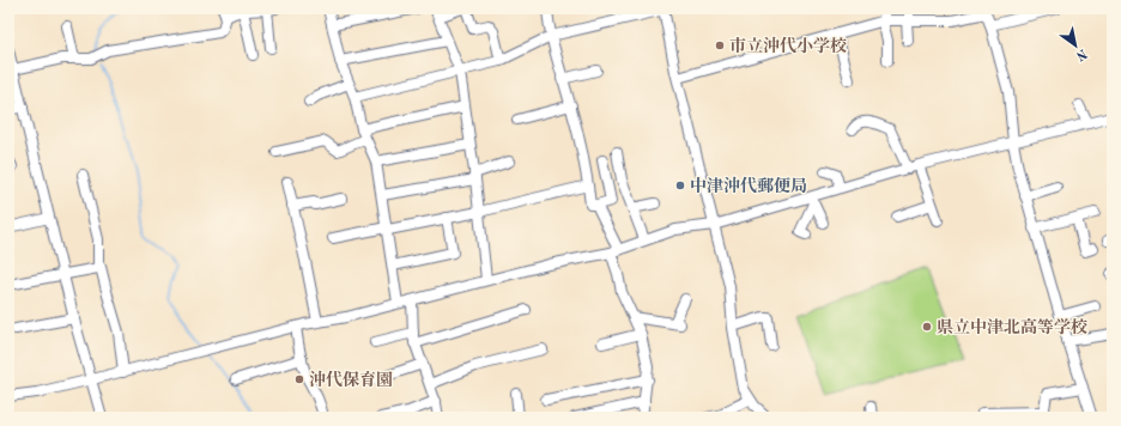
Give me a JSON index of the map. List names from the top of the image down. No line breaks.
{"places":["市立沖代小学校","中津沖代郵便局","県立中津北高等学校","沖代保育園"],"north":"bottom right"}
